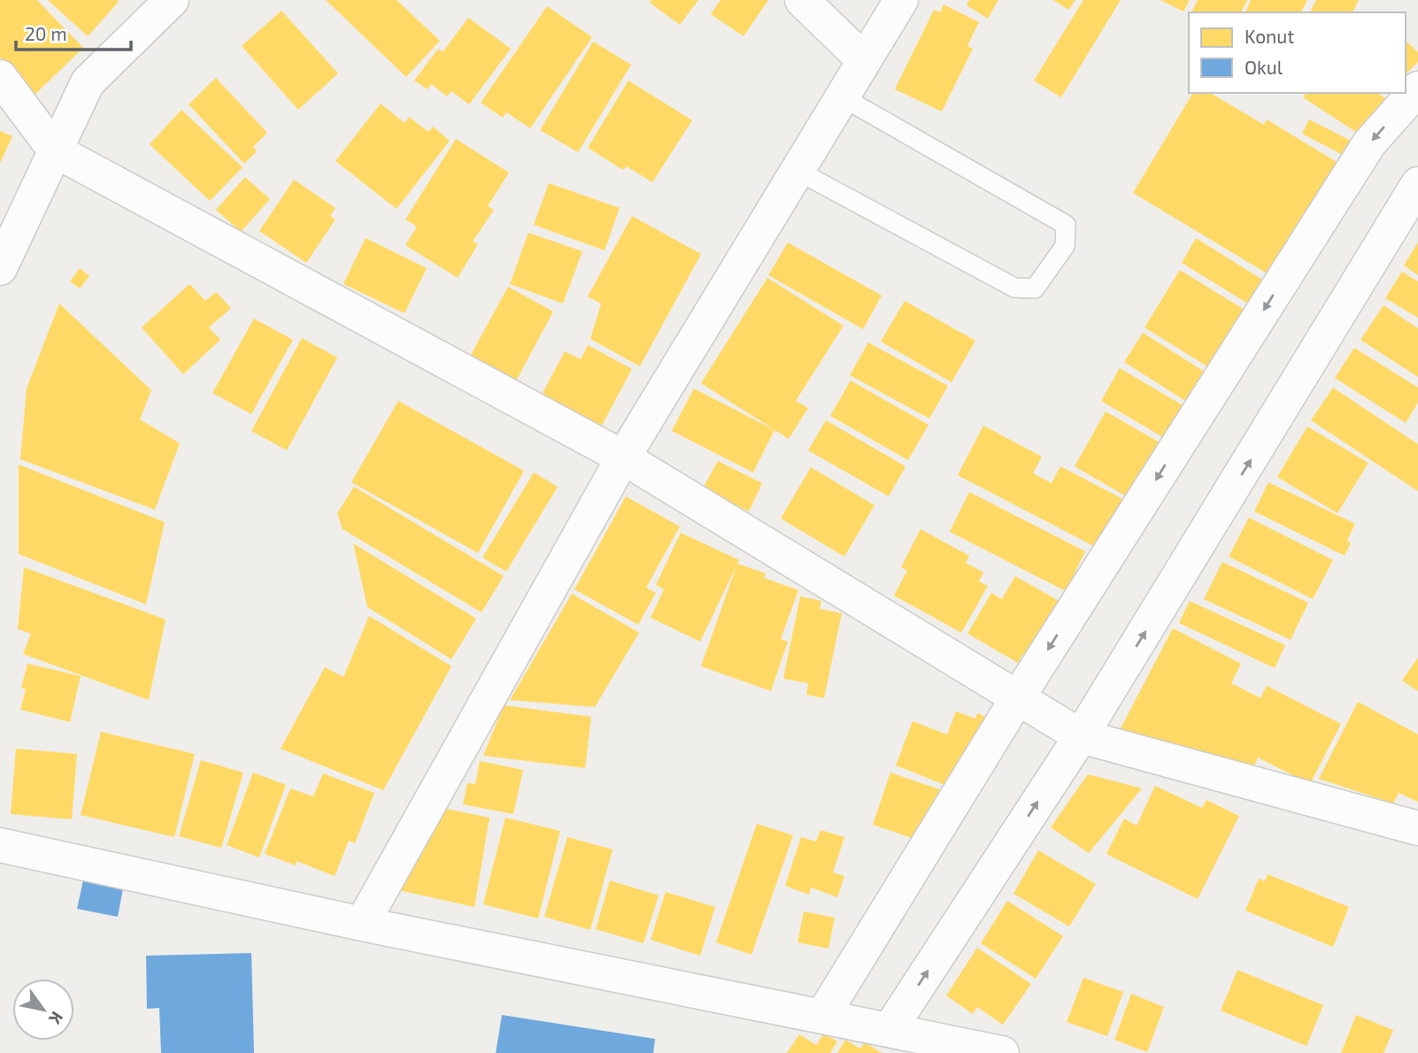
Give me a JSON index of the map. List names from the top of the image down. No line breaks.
{"legend":["Konut","Okul"],"scale_bar":"20 m","north":"bottom right"}
